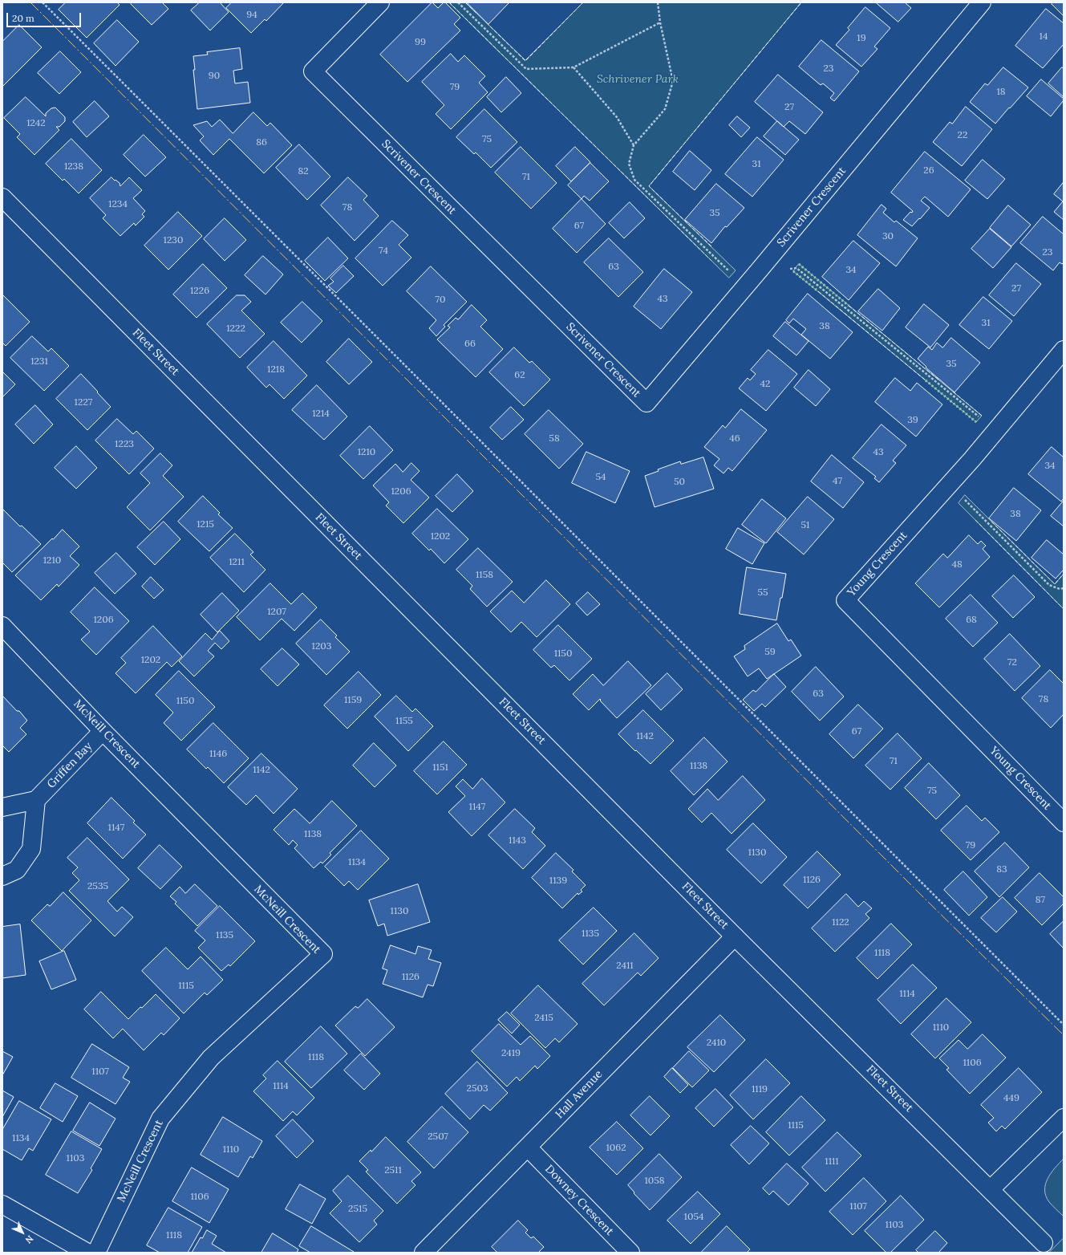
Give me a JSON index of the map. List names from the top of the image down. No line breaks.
{"streets":{"street":["Scrivener Crescent","Fleet Street","Young Crescent","McNeill Crescent","Griffen Bay","Hall Avenue","Downey Crescent"]},"crossings":[["Fleet Street","Hall Avenue"],["McNeill Crescent","Griffen Bay"],["Hall Avenue","Downey Crescent"]],"parks":["Schrivener Park"],"house_numbers":["94","14","19","99","23","90","79","18","27","1242","22","75","86","31","1238","26","82","71","1234","78","35","67","30","1230","74","23","63","34","27","1226","43","70","31","38","1222","66","1231","35","1218","62","42","1227","1214","39","58","46","1223","1210","43","34","54","47","50","1206","38","1215","51","1202","1210","1211","48","1158","55","1207","1206","68","1203","59","1150","1202","72","63","78","1159","1150","1155","67","1142","1146","71","1138","1151","1142","75","1147","1147","1138","1143","79","1130","1134","83","1126","1139","2535","87","1130","1122","1135","1135","1118","2411","1126","1115","1114","2415","1110","2410","2419","1118","1106","1107","1114","2503","1119","449","1115","2507","1134","1062","1110","1103","1111","2511","1058","1106","1107","2515","1054","1103","1118"],"scale_bar":"20 m","north":"bottom right"}
